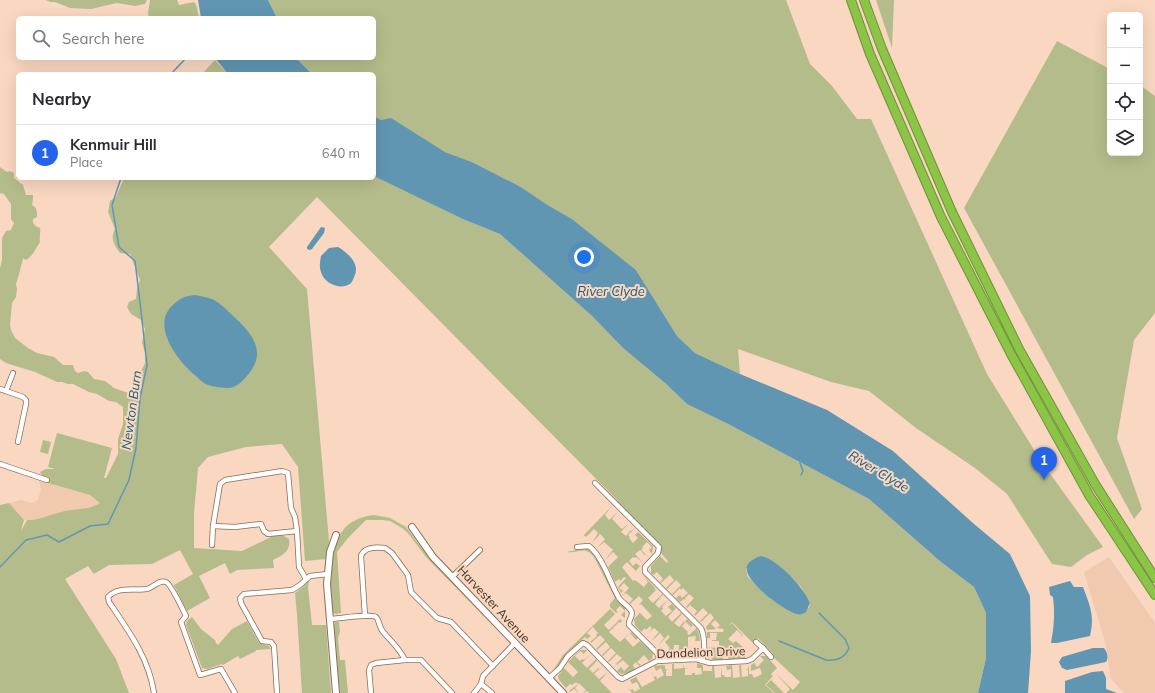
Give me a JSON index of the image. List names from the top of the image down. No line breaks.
{"streets":{"street":["Harvester Avenue","Dandelion Drive"]},"crossings":[["Harvester Avenue","Dandelion Drive"]],"water":["River Clyde","Newton Burn"],"page":{"map_buttons":["+","−"],"search":"Search here","heading":"Nearby","list":[{"mark":"1","name":"Kenmuir Hill","note":"Place","value":"640 m"}],"pins":"1"}}
